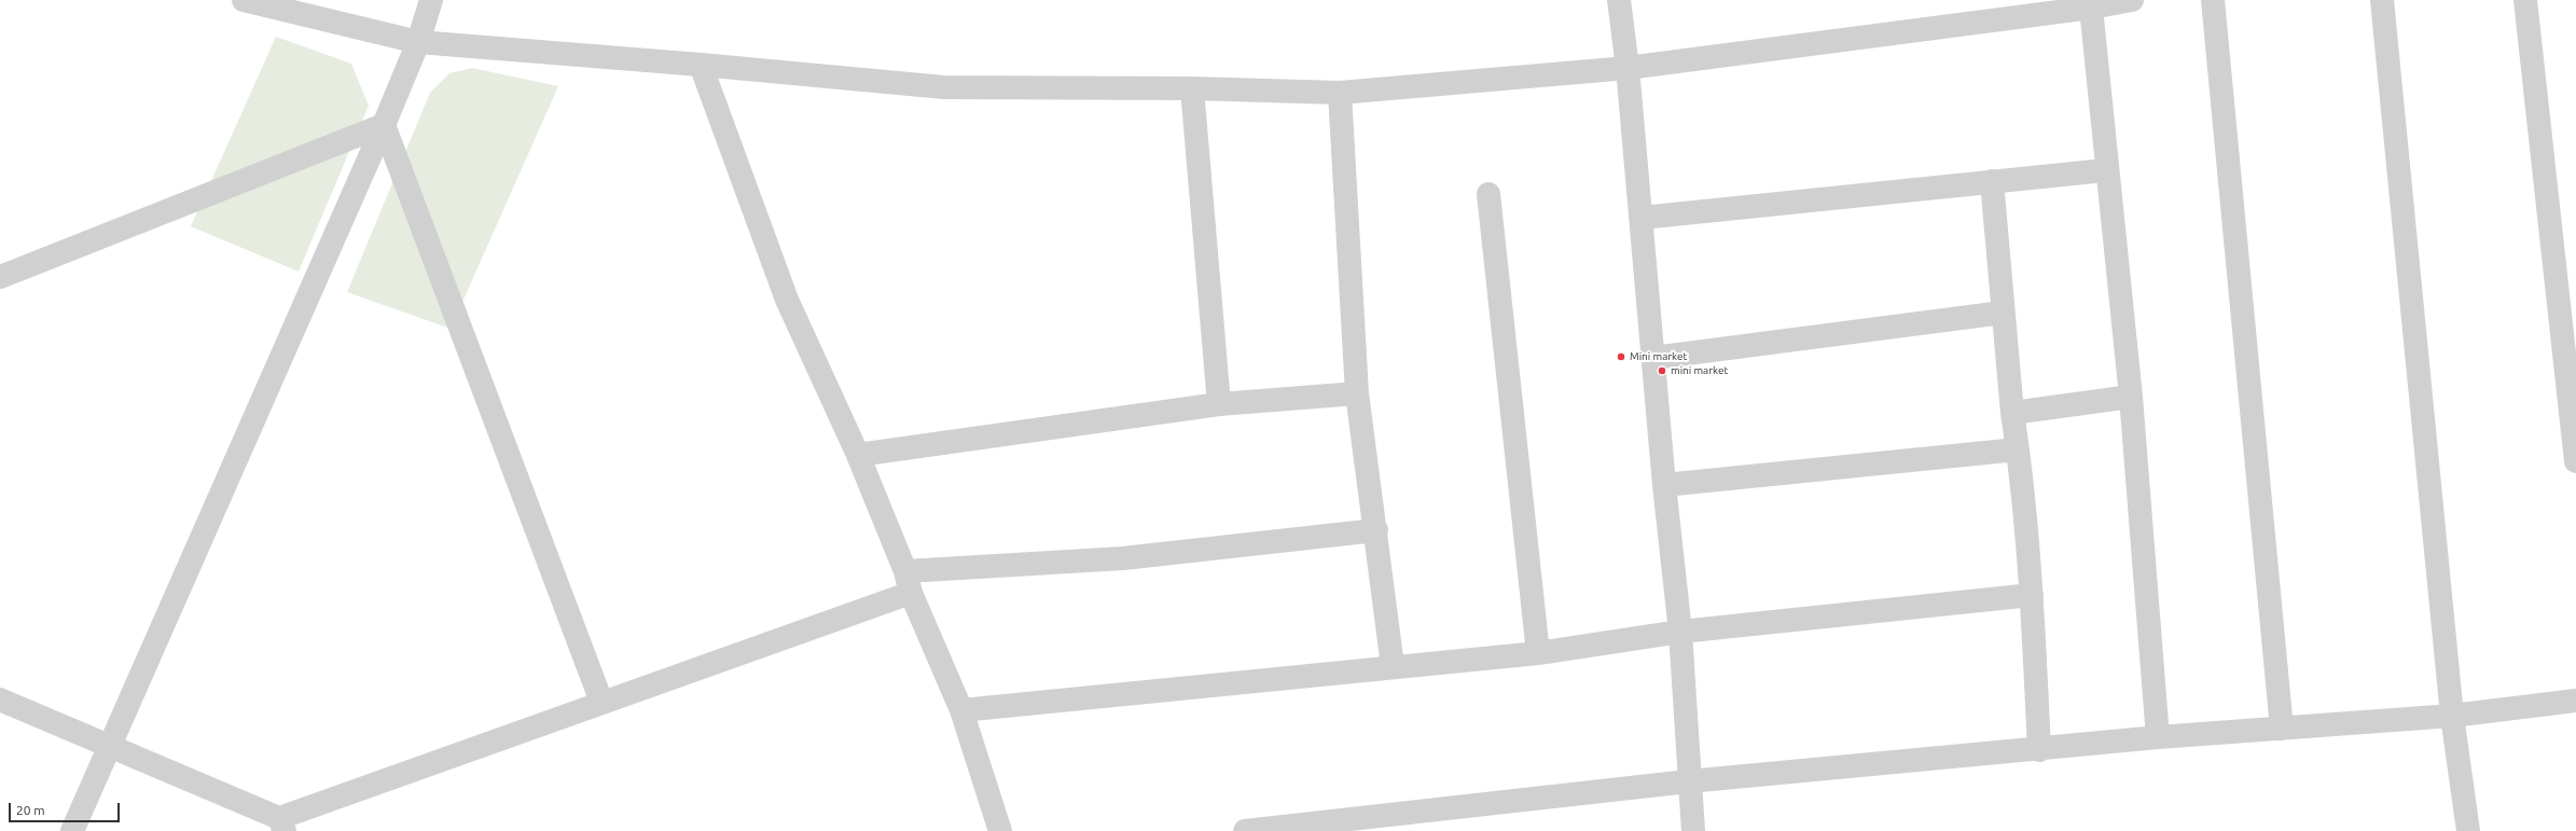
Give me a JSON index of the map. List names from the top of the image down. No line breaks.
{"places":["Mini market","mini market"],"scale_bar":"20 m"}
